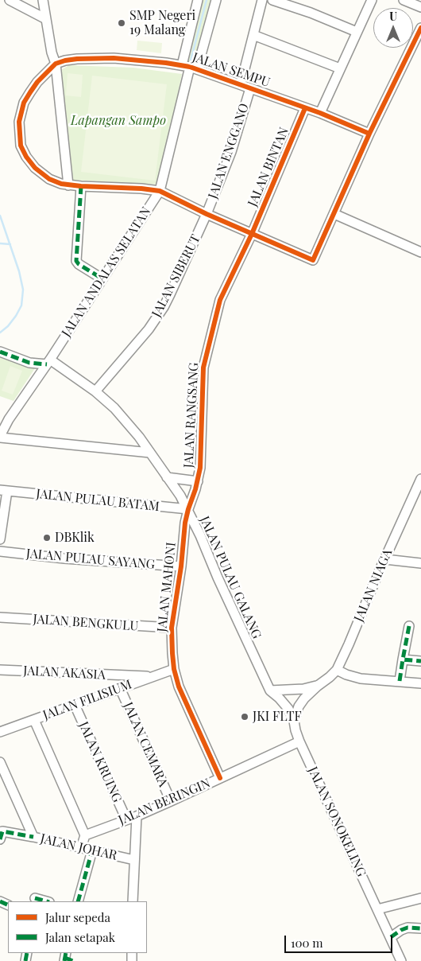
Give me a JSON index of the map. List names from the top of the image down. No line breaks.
{"streets":{"street":["JALAN SEMPU","JALAN ENGGANO","JALAN BINTAN","JALAN ANDALAS SELATAN","JALAN SIBERUT","JALAN RANGSANG","JALAN PULAU BATAM","JALAN PULAU SAYANG","JALAN PULAU GALANG","JALAN NIAGA","JALAN MAHONI","JALAN BENGKULU","JALAN AKASIA","JALAN FILISIUM","JALAN CEMARA","JALAN KRUING","JALAN BERINGIN","JALAN SONOKELING","JALAN JOHAR"]},"crossings":[["JALAN SEMPU","JALAN ENGGANO"],["JALAN SEMPU","JALAN BINTAN"],["JALAN SEMPU","JALAN ANDALAS SELATAN"],["JALAN ENGGANO","JALAN SIBERUT"],["JALAN BINTAN","JALAN RANGSANG"],["JALAN ANDALAS SELATAN","JALAN PULAU GALANG"],["JALAN SIBERUT","JALAN PULAU GALANG"],["JALAN RANGSANG","JALAN PULAU BATAM"],["JALAN RANGSANG","JALAN PULAU GALANG"],["JALAN RANGSANG","JALAN MAHONI"],["JALAN PULAU BATAM","JALAN PULAU GALANG"],["JALAN PULAU BATAM","JALAN MAHONI"],["JALAN PULAU SAYANG","JALAN MAHONI"],["JALAN PULAU GALANG","JALAN MAHONI"],["JALAN PULAU GALANG","JALAN SONOKELING"],["JALAN MAHONI","JALAN BENGKULU"],["JALAN MAHONI","JALAN FILISIUM"],["JALAN MAHONI","JALAN BERINGIN"],["JALAN AKASIA","JALAN FILISIUM"],["JALAN FILISIUM","JALAN CEMARA"],["JALAN FILISIUM","JALAN KRUING"],["JALAN CEMARA","JALAN BERINGIN"],["JALAN KRUING","JALAN BERINGIN"],["JALAN BERINGIN","JALAN SONOKELING"]],"parks":["Lapangan Sampo"],"places":["SMP Negeri 19 Malang","DBKlik","JKI FLTF"],"legend":["Jalur sepeda","Jalan setapak"],"scale_bar":"100 m","north":"top"}
